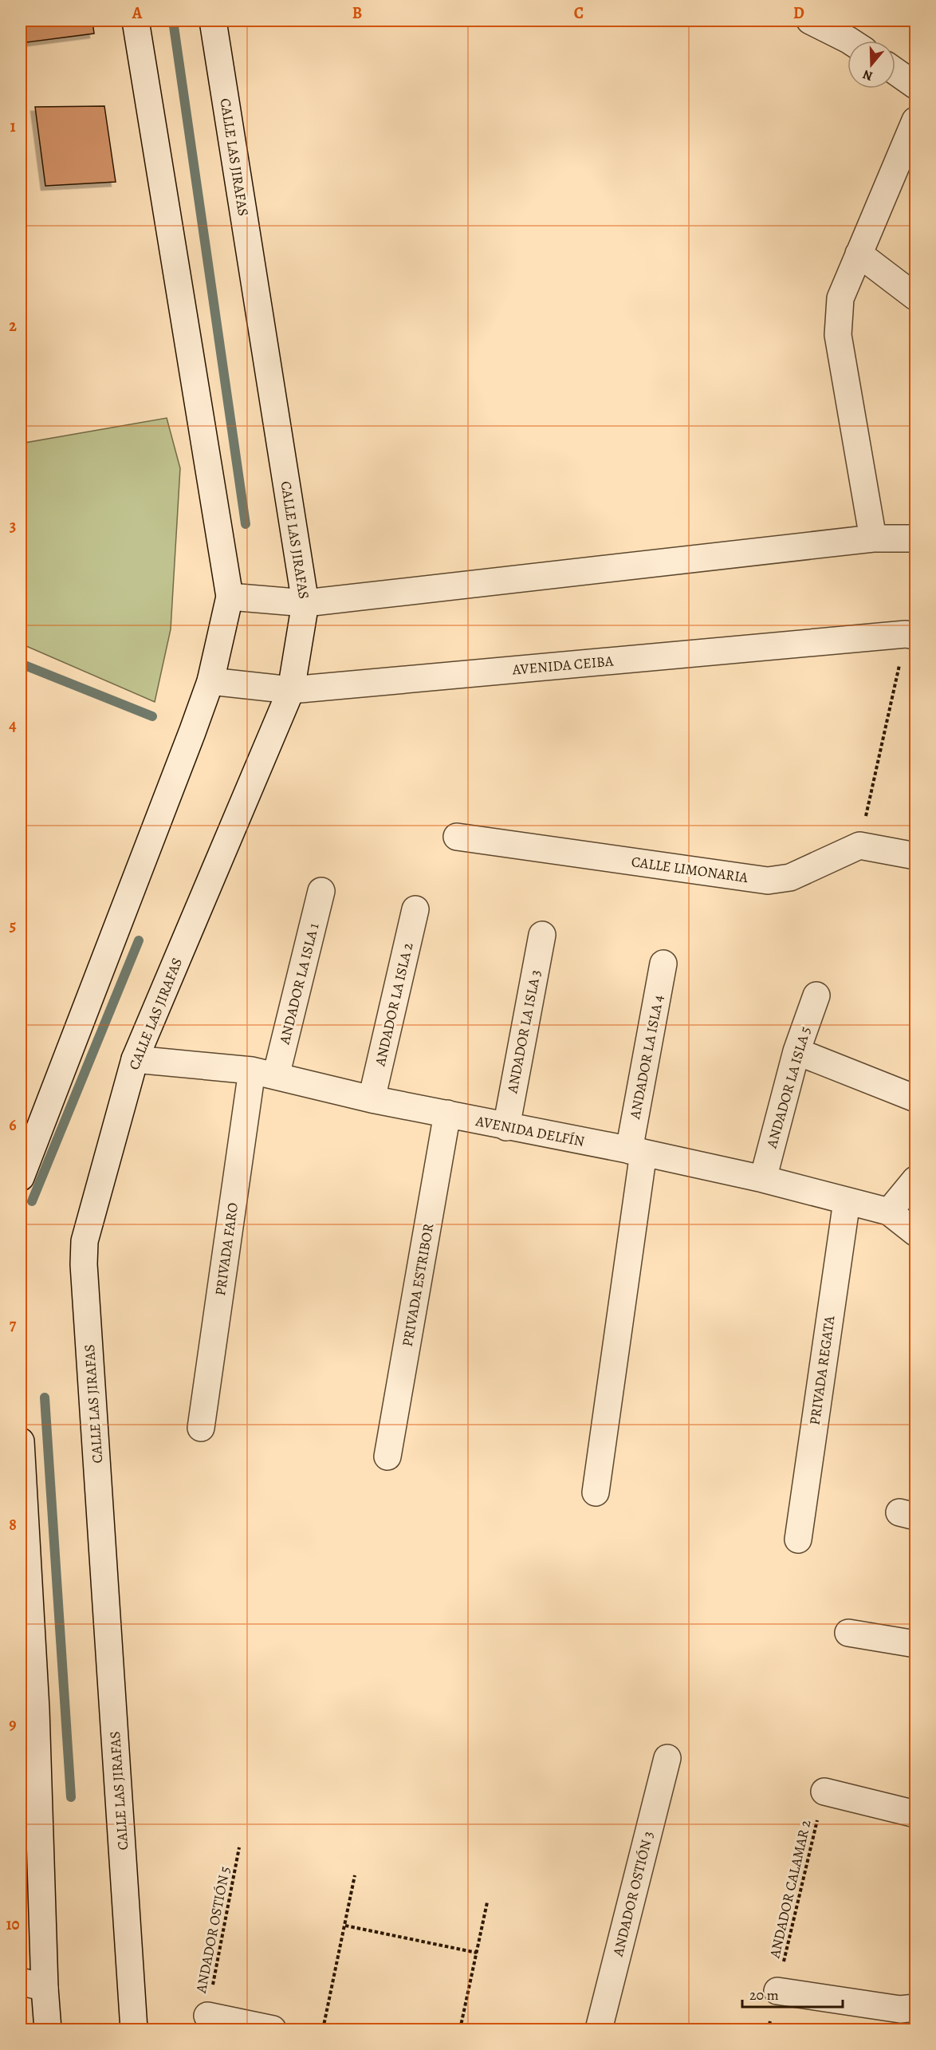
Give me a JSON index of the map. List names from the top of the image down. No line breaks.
{"streets":{"street":["CALLE LAS JIRAFAS","AVENIDA CEIBA","CALLE LIMONARIA","ANDADOR LA ISLA 1","ANDADOR LA ISLA 2","ANDADOR LA ISLA 3","ANDADOR LA ISLA 4","ANDADOR LA ISLA 5","AVENIDA DELFÍN","PRIVADA FARO","PRIVADA ESTRIBOR","PRIVADA REGATA","ANDADOR OSTIÓN 3"],"path":["ANDADOR CALAMAR 2","ANDADOR OSTIÓN 5"]},"crossings":[["CALLE LAS JIRAFAS","AVENIDA CEIBA"],["CALLE LAS JIRAFAS","AVENIDA DELFÍN"],["ANDADOR LA ISLA 1","AVENIDA DELFÍN"],["ANDADOR LA ISLA 1","PRIVADA FARO"],["ANDADOR LA ISLA 2","AVENIDA DELFÍN"],["ANDADOR LA ISLA 3","AVENIDA DELFÍN"],["ANDADOR LA ISLA 4","AVENIDA DELFÍN"],["ANDADOR LA ISLA 5","AVENIDA DELFÍN"],["AVENIDA DELFÍN","PRIVADA FARO"],["AVENIDA DELFÍN","PRIVADA ESTRIBOR"],["AVENIDA DELFÍN","PRIVADA REGATA"]],"scale_bar":"20 m","north":"bottom","grid":{"columns":["A","B","C","D"],"rows":["1","2","3","4","5","6","7","8","9","10"]}}
